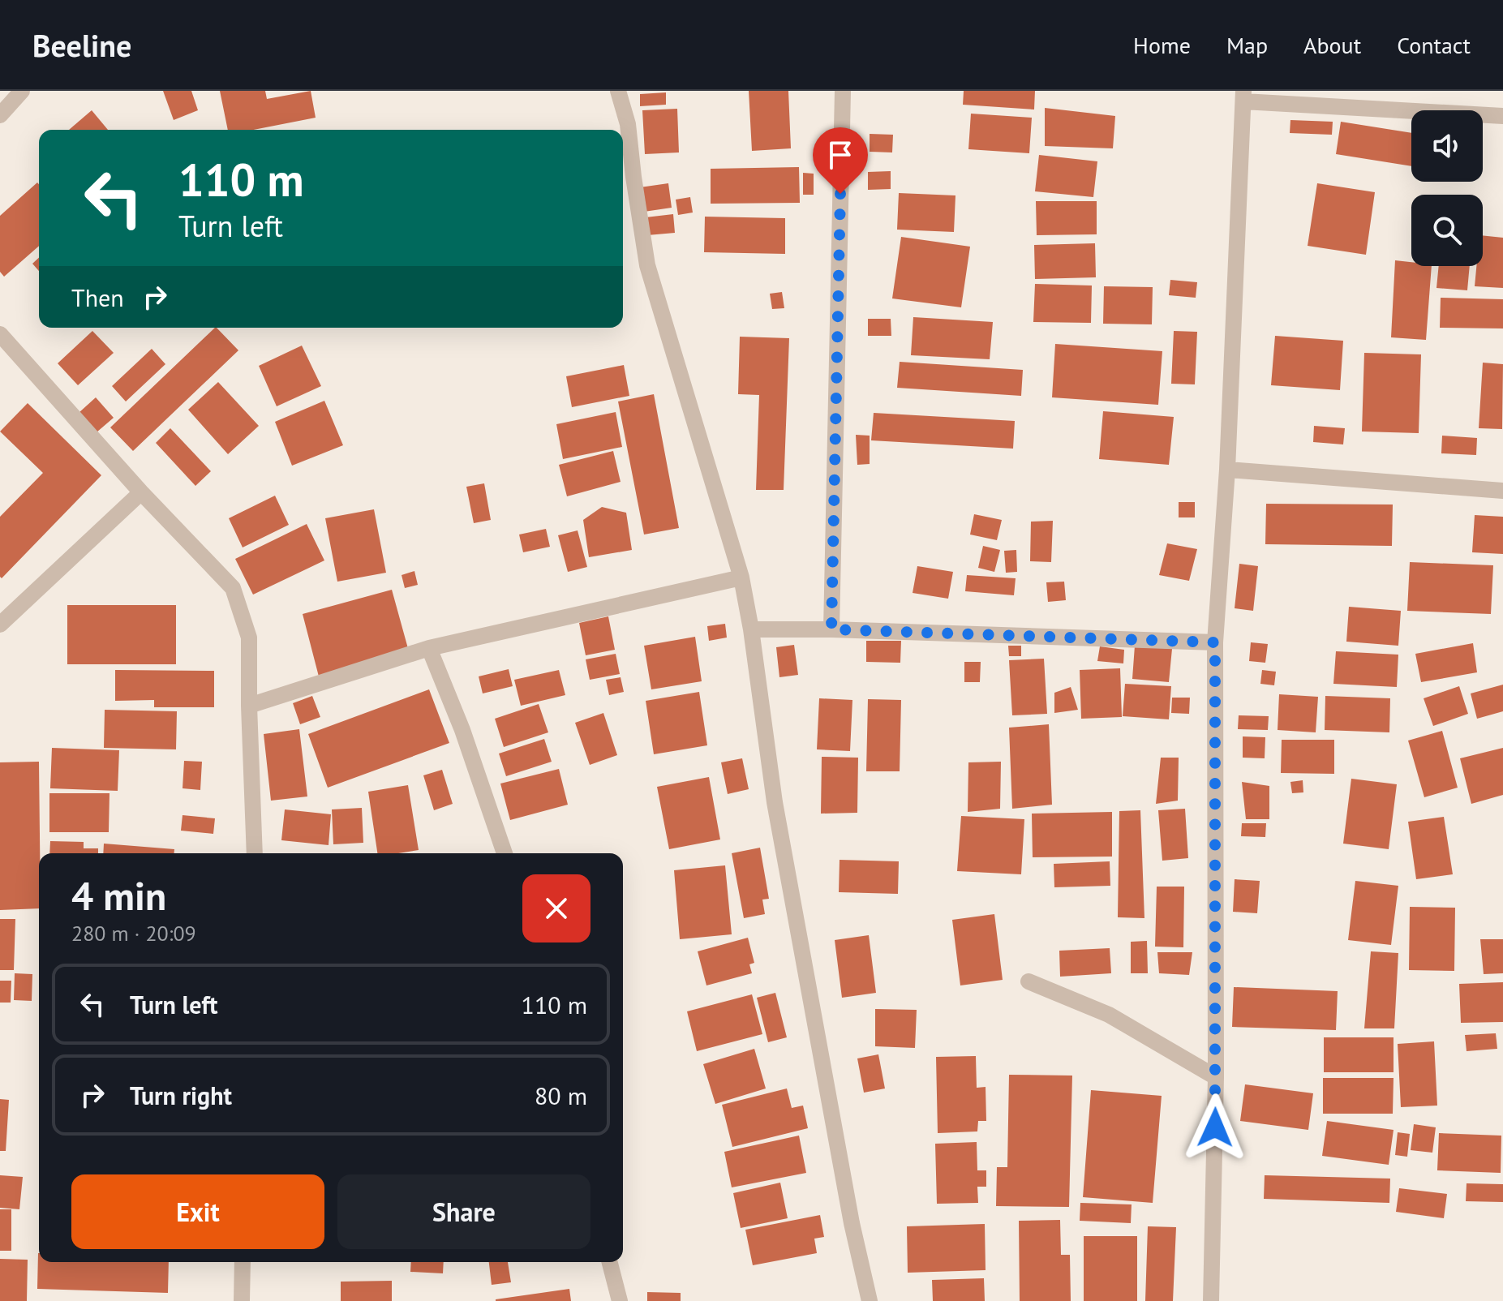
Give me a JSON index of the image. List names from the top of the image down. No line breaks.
{"page":{"header":"Beeline","nav":["Home","Map","About","Contact"],"turn":["110 m","Turn left"],"then":"Then","heading":["4 min","280 m · 20:09"],"list":[{"name":"Turn left","value":"110 m"},{"name":"Turn right","value":"80 m"}],"buttons":["Exit","Share"]}}
